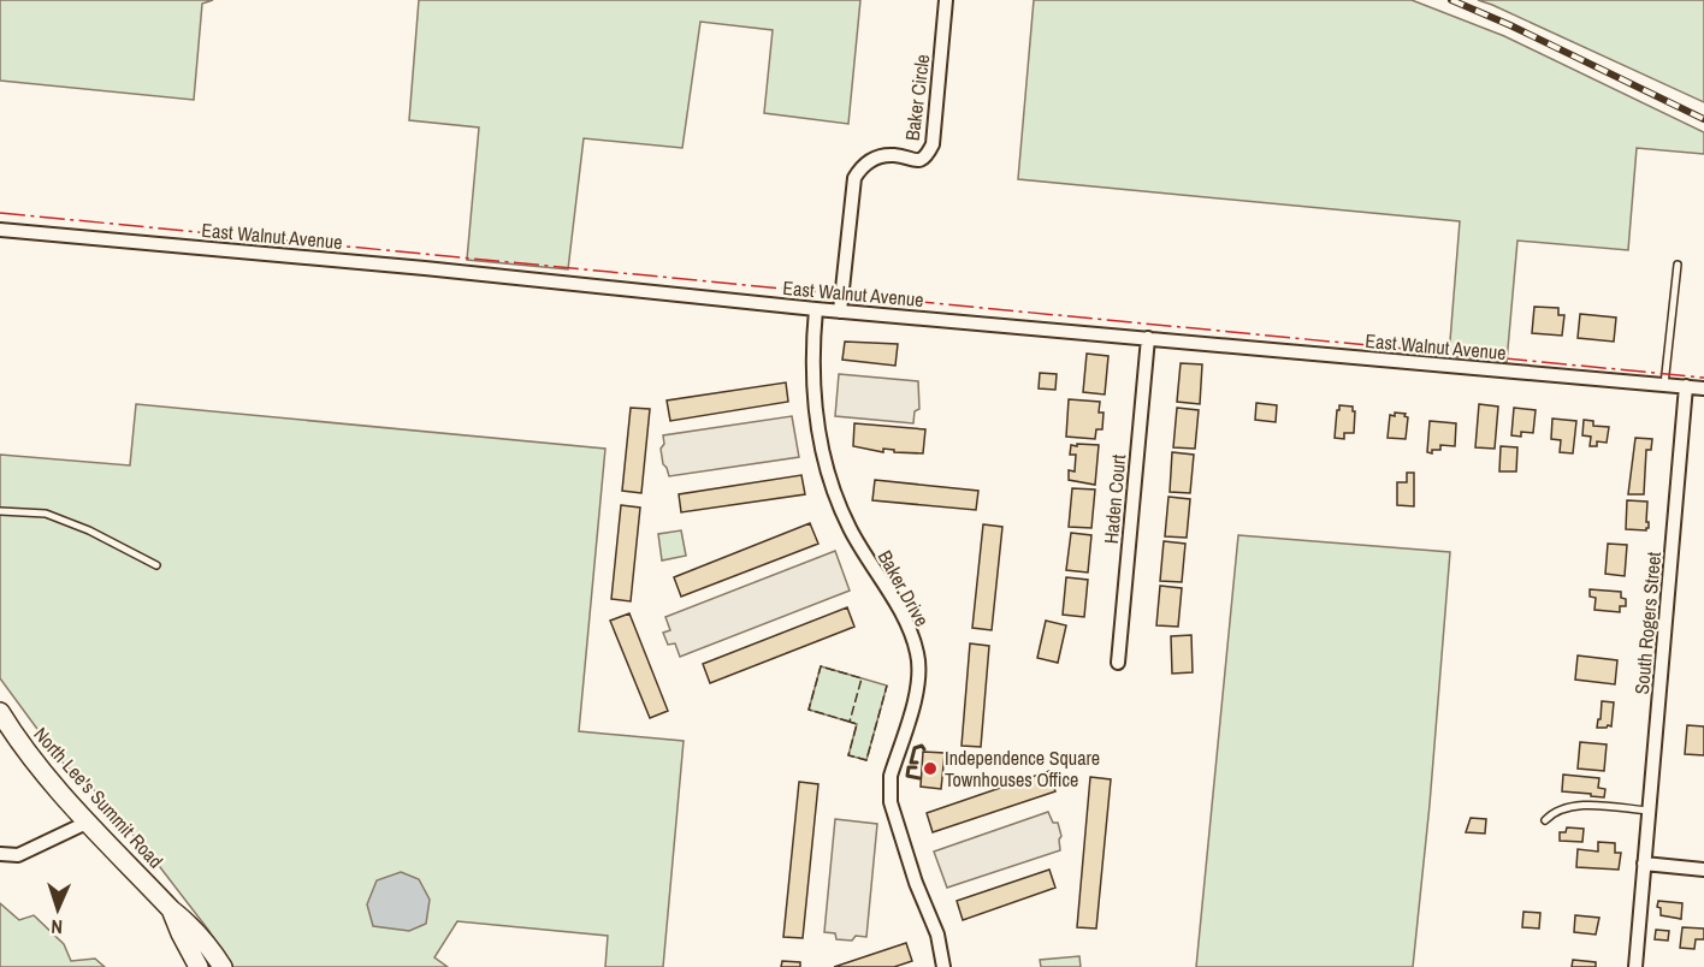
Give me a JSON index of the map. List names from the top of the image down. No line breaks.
{"streets":{"main road":["North Lee's Summit Road"],"street":["Baker Circle","East Walnut Avenue","Haden Court","Baker Drive","South Rogers Street"]},"crossings":[["Baker Circle","East Walnut Avenue"],["East Walnut Avenue","Haden Court"],["East Walnut Avenue","Baker Drive"],["East Walnut Avenue","South Rogers Street"]],"places":["Independence Square Townhouses Office"],"north":"bottom"}
